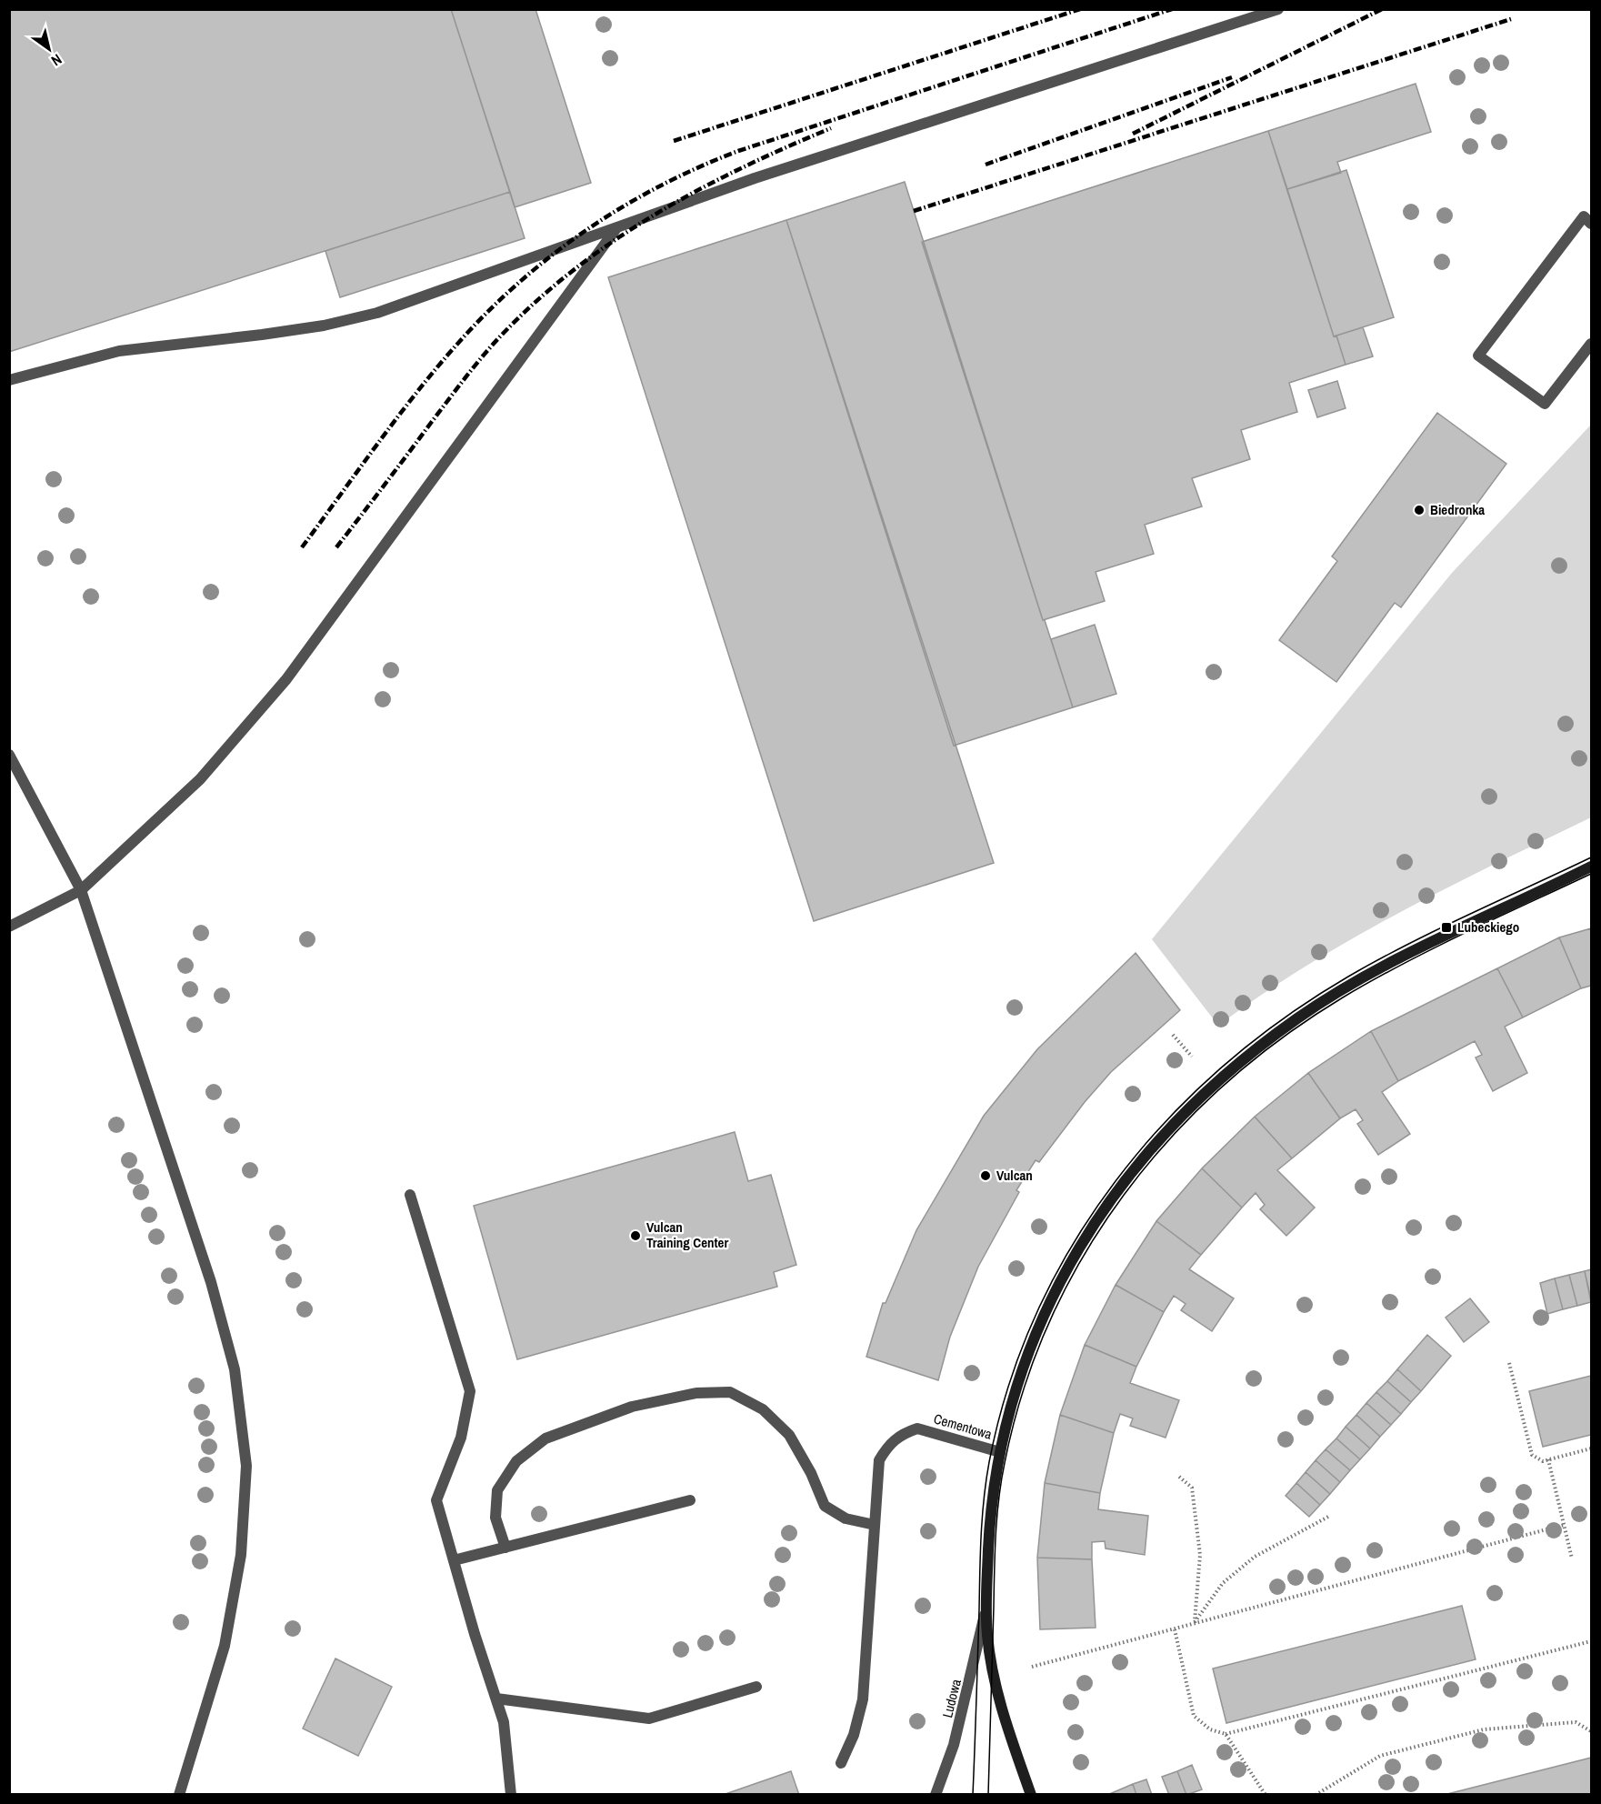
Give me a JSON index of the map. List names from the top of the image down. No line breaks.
{"streets":{"street":["Cementowa","Ludowa"]},"places":{"other":["Biedronka","Vulcan","Vulcan Training Center"],"transit":["Lubeckiego"]},"north":"bottom right"}
